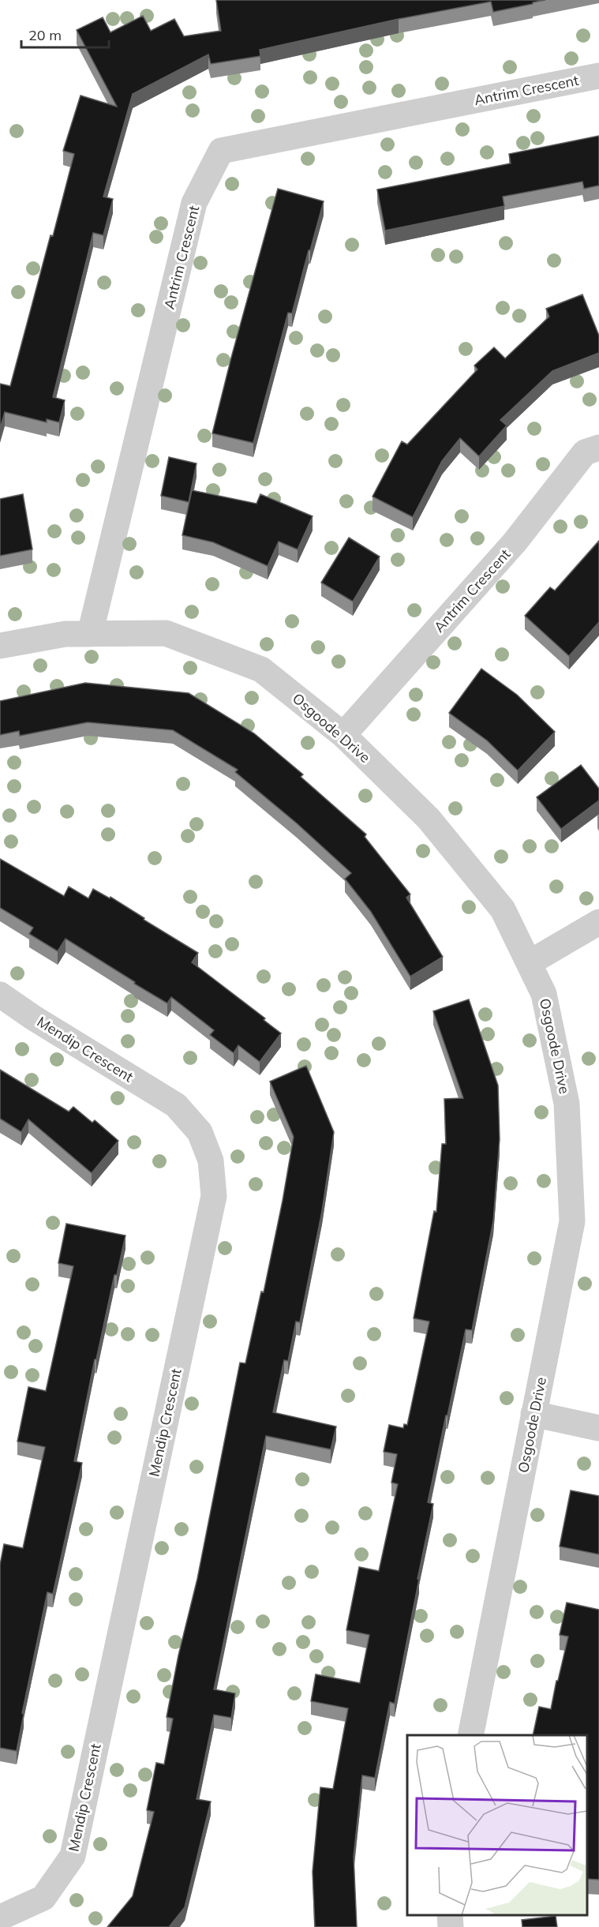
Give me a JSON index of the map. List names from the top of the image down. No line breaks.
{"streets":{"street":["Antrim Crescent","Osgoode Drive","Mendip Crescent"]},"crossings":[["Antrim Crescent","Osgoode Drive"]],"scale_bar":"20 m"}
